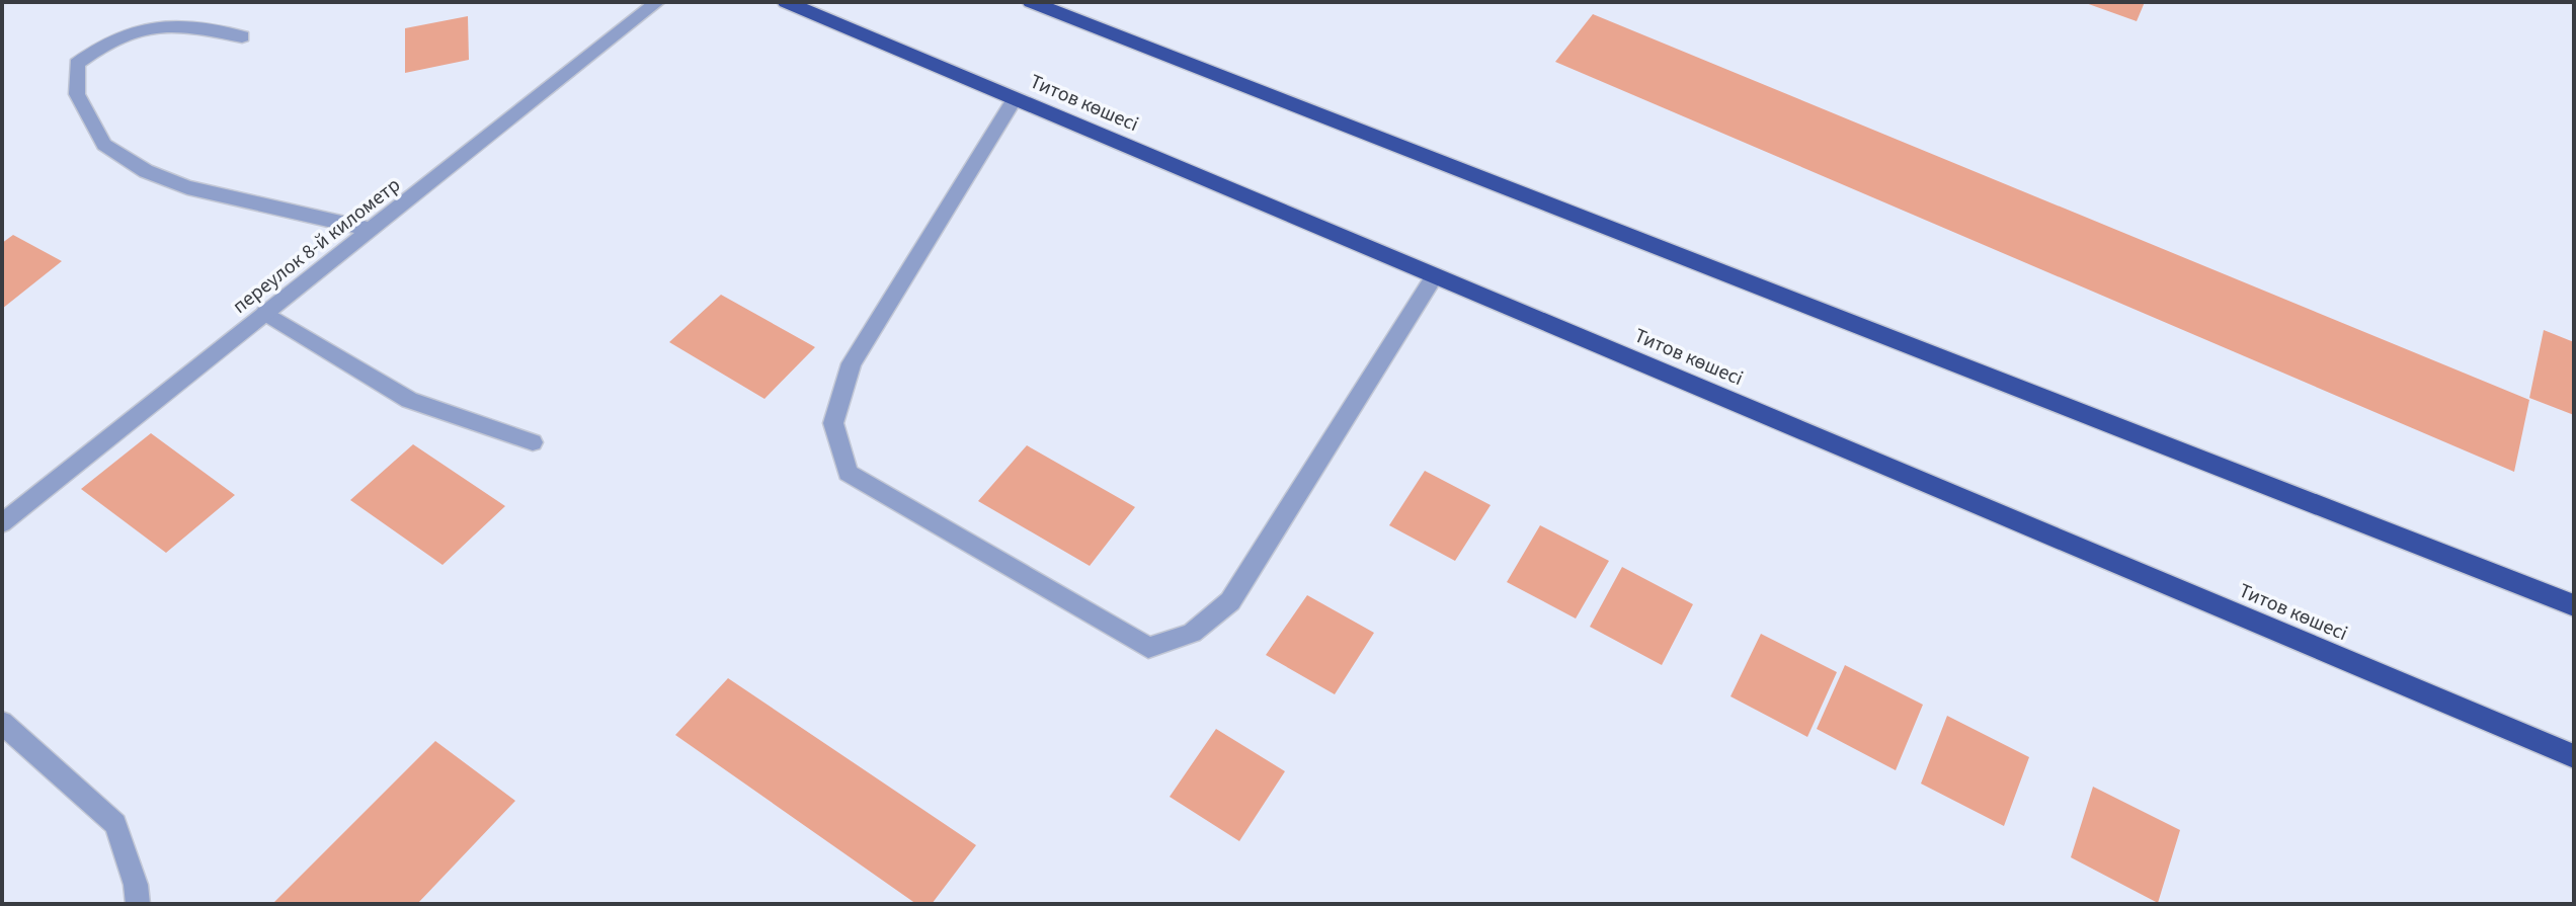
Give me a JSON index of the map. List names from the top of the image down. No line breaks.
{"streets":{"highway":["Титов көшесі"],"street":["переулок 8-й километр"]}}
